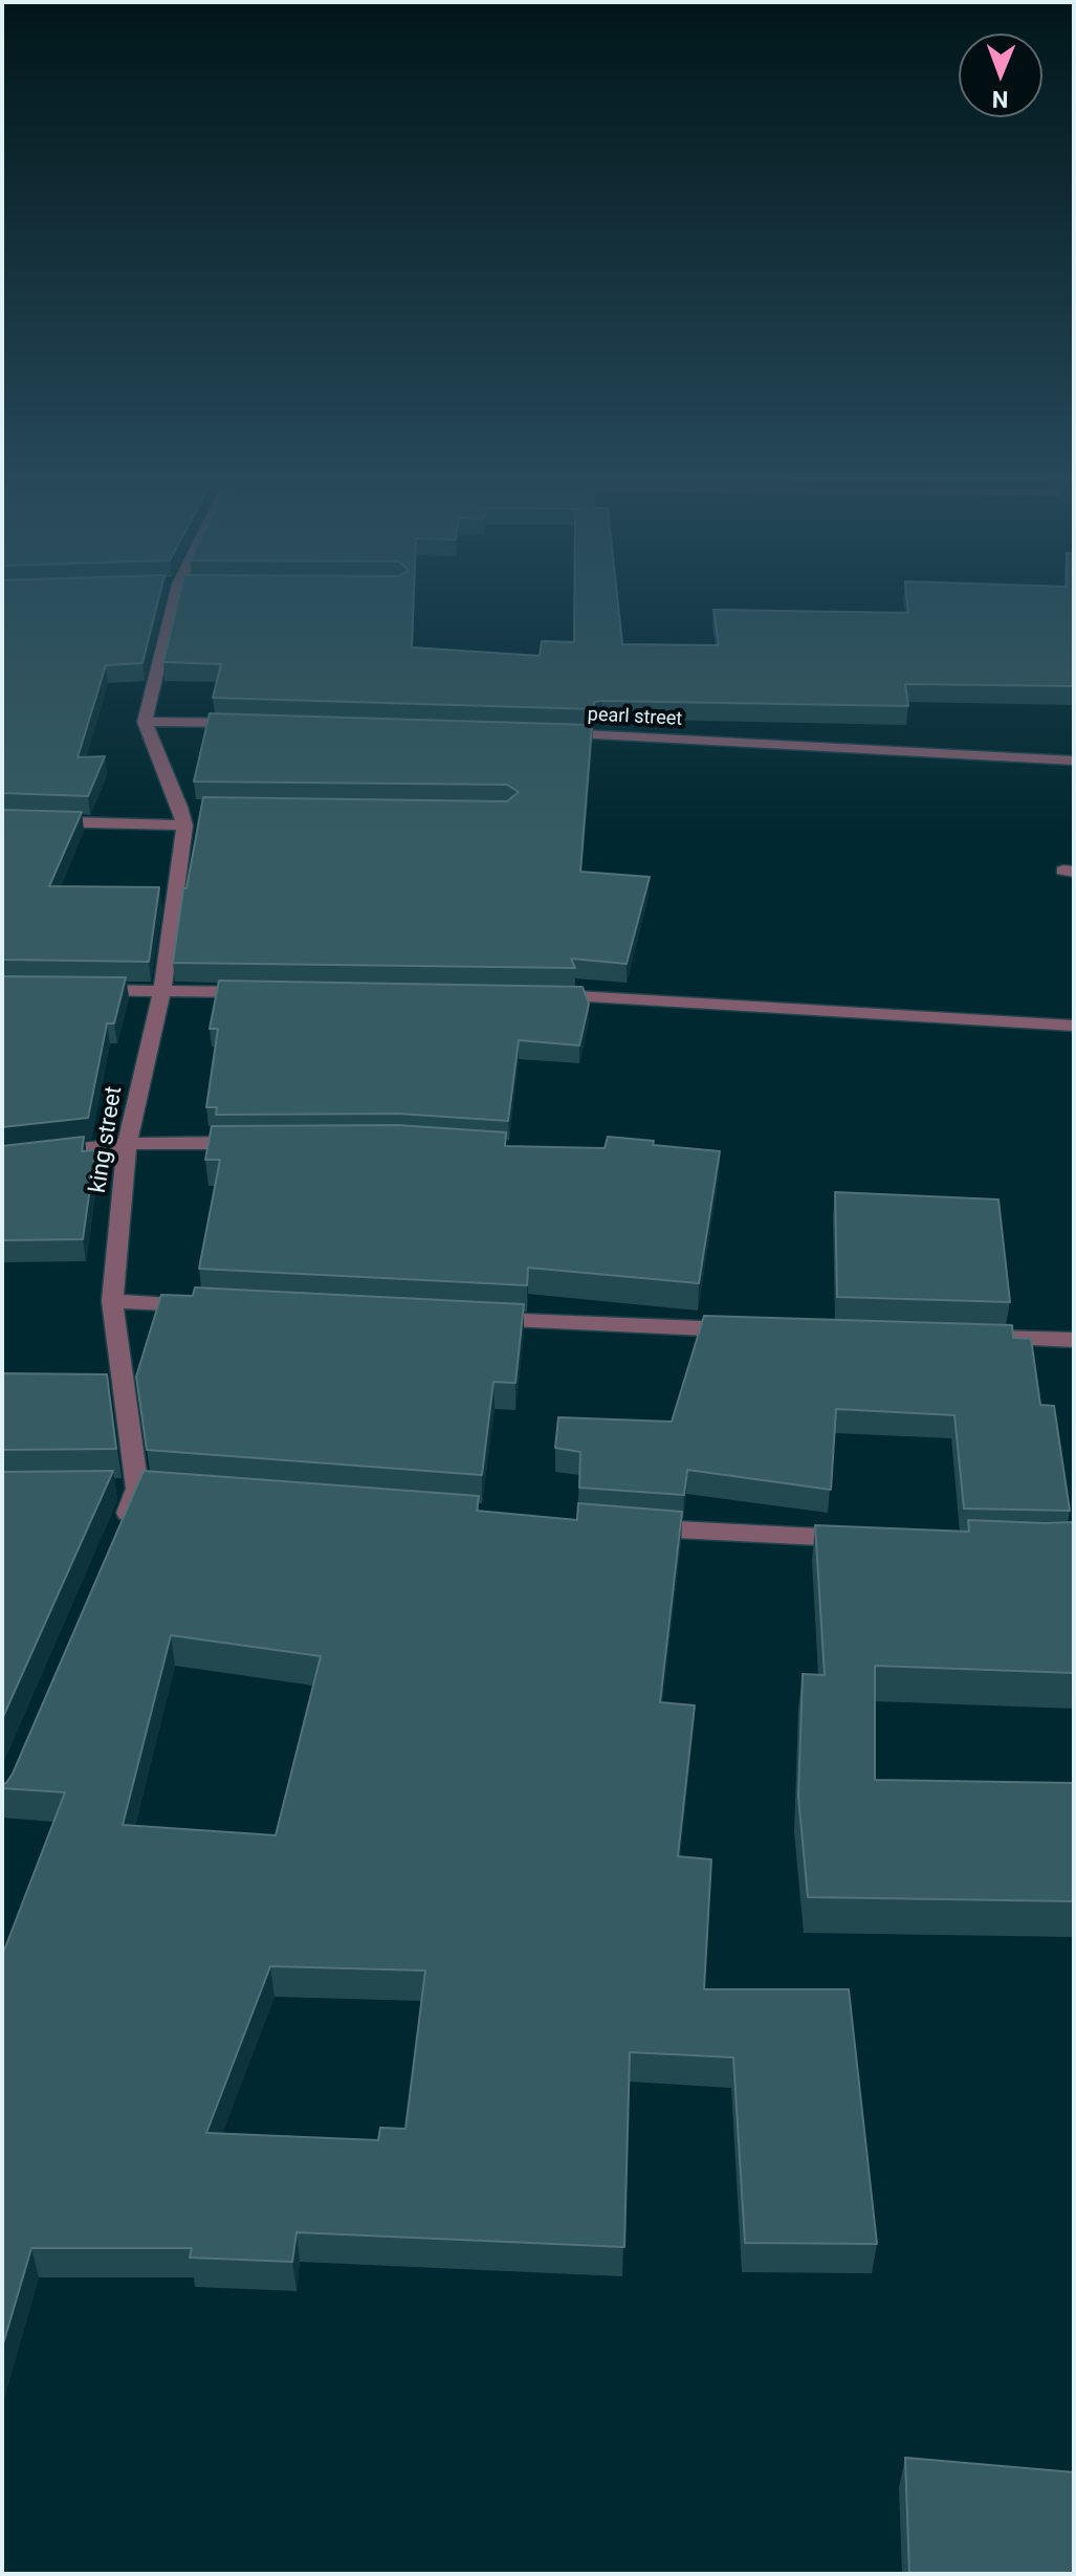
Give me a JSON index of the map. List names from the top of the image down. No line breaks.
{"streets":{"street":["pearl street","king street"]},"north":"bottom"}
